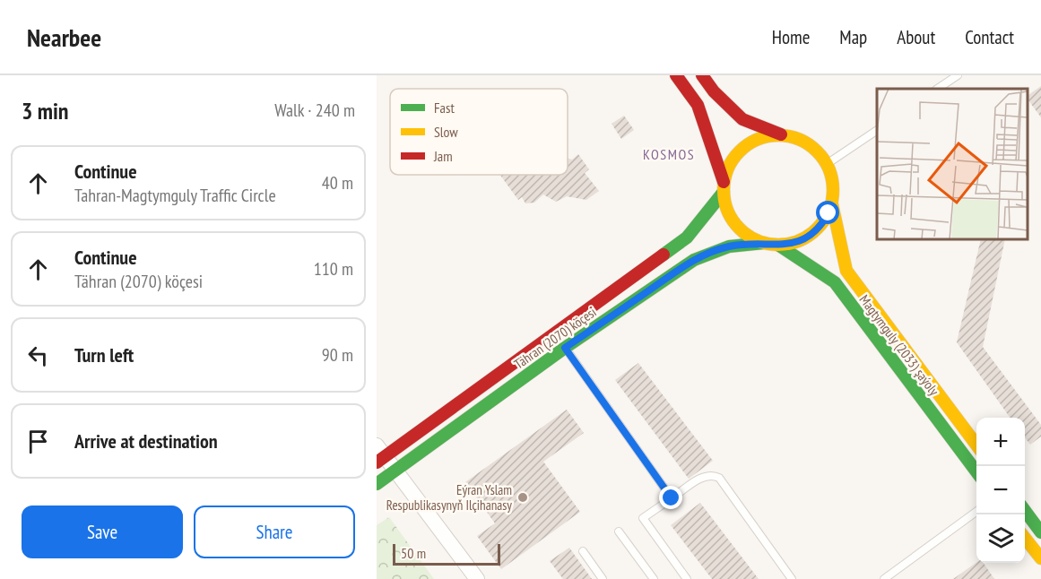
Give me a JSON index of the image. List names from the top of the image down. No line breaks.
{"streets":{"main road":["Tähran (2070) köçesi","Magtymguly (2033) şaýoly"]},"crossings":[["Tähran (2070) köçesi","Magtymguly (2033) şaýoly"]],"districts":["KOSMOS"],"places":["Eýran Yslam Respublikasynyň Ilçihanasy"],"legend":["Fast","Slow","Jam"],"scale_bar":"50 m","page":{"header":"Nearbee","nav":["Home","Map","About","Contact"],"heading":["3 min","Walk · 240 m"],"list":[["Continue","Tahran-Magtymguly Traffic Circle","40 m"],["Continue","Tähran (2070) köçesi","110 m"],["Turn left","90 m"],"Arrive at destination"],"map_buttons":["+","−"],"buttons":["Save","Share"],"scale":"50 m"}}
